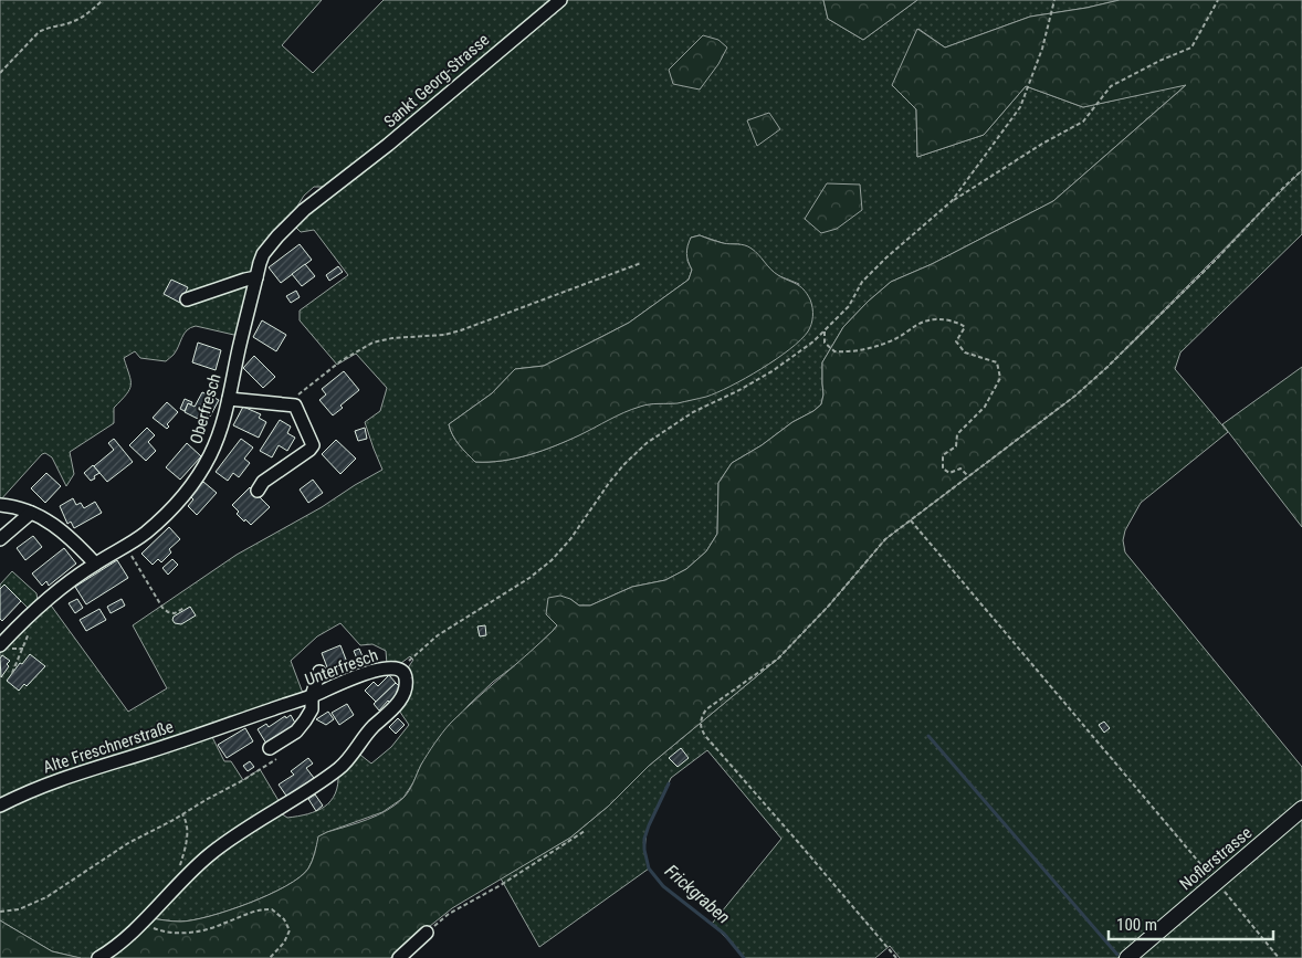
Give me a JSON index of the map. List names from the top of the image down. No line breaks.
{"streets":{"main road":["Noflerstrasse"],"street":["Sankt Georg-Strasse","Oberfresch","Unterfresch","Alte Freschnerstraße"]},"crossings":[["Sankt Georg-Strasse","Oberfresch"],["Unterfresch","Alte Freschnerstraße"]],"water":["Frickgraben"],"scale_bar":"100 m"}
